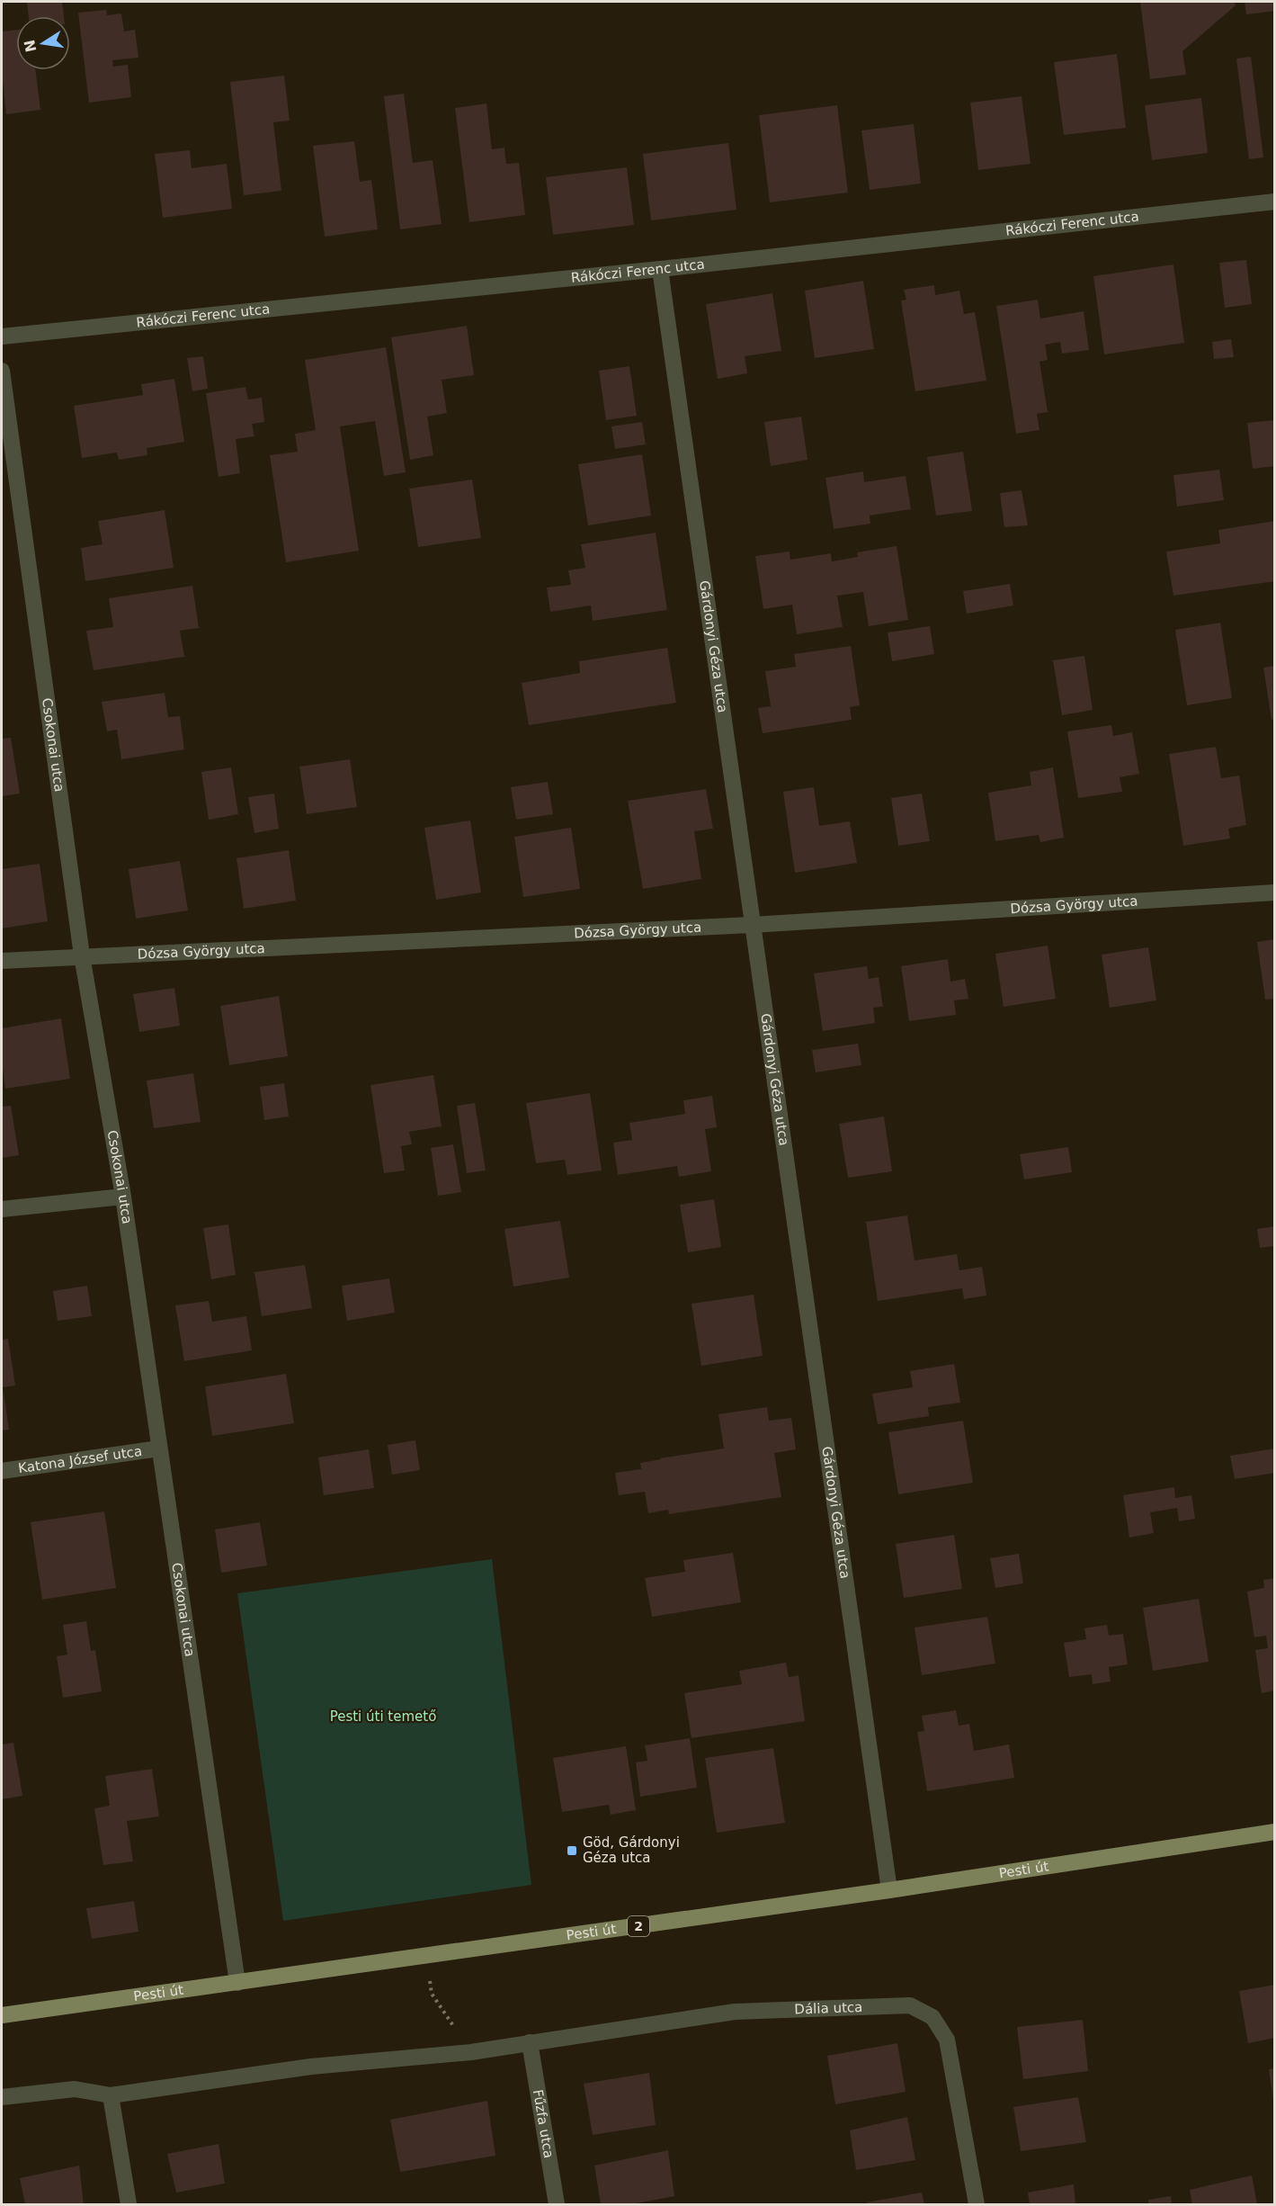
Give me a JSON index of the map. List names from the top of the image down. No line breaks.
{"streets":{"main road":["Pesti út","2"],"street":["Rákóczi Ferenc utca","Gárdonyi Géza utca","Csokonai utca","Dózsa György utca","Katona József utca","Dália utca","Fűzfa utca"]},"crossings":[["Rákóczi Ferenc utca","Gárdonyi Géza utca"],["Gárdonyi Géza utca","Dózsa György utca"],["Gárdonyi Géza utca","Pesti út"],["Csokonai utca","Dózsa György utca"],["Csokonai utca","Katona József utca"],["Csokonai utca","Pesti út"],["Dália utca","Fűzfa utca"]],"parks":["Pesti úti temető"],"places":{"transit":["Göd, Gárdonyi Géza utca"]},"north":"left"}
